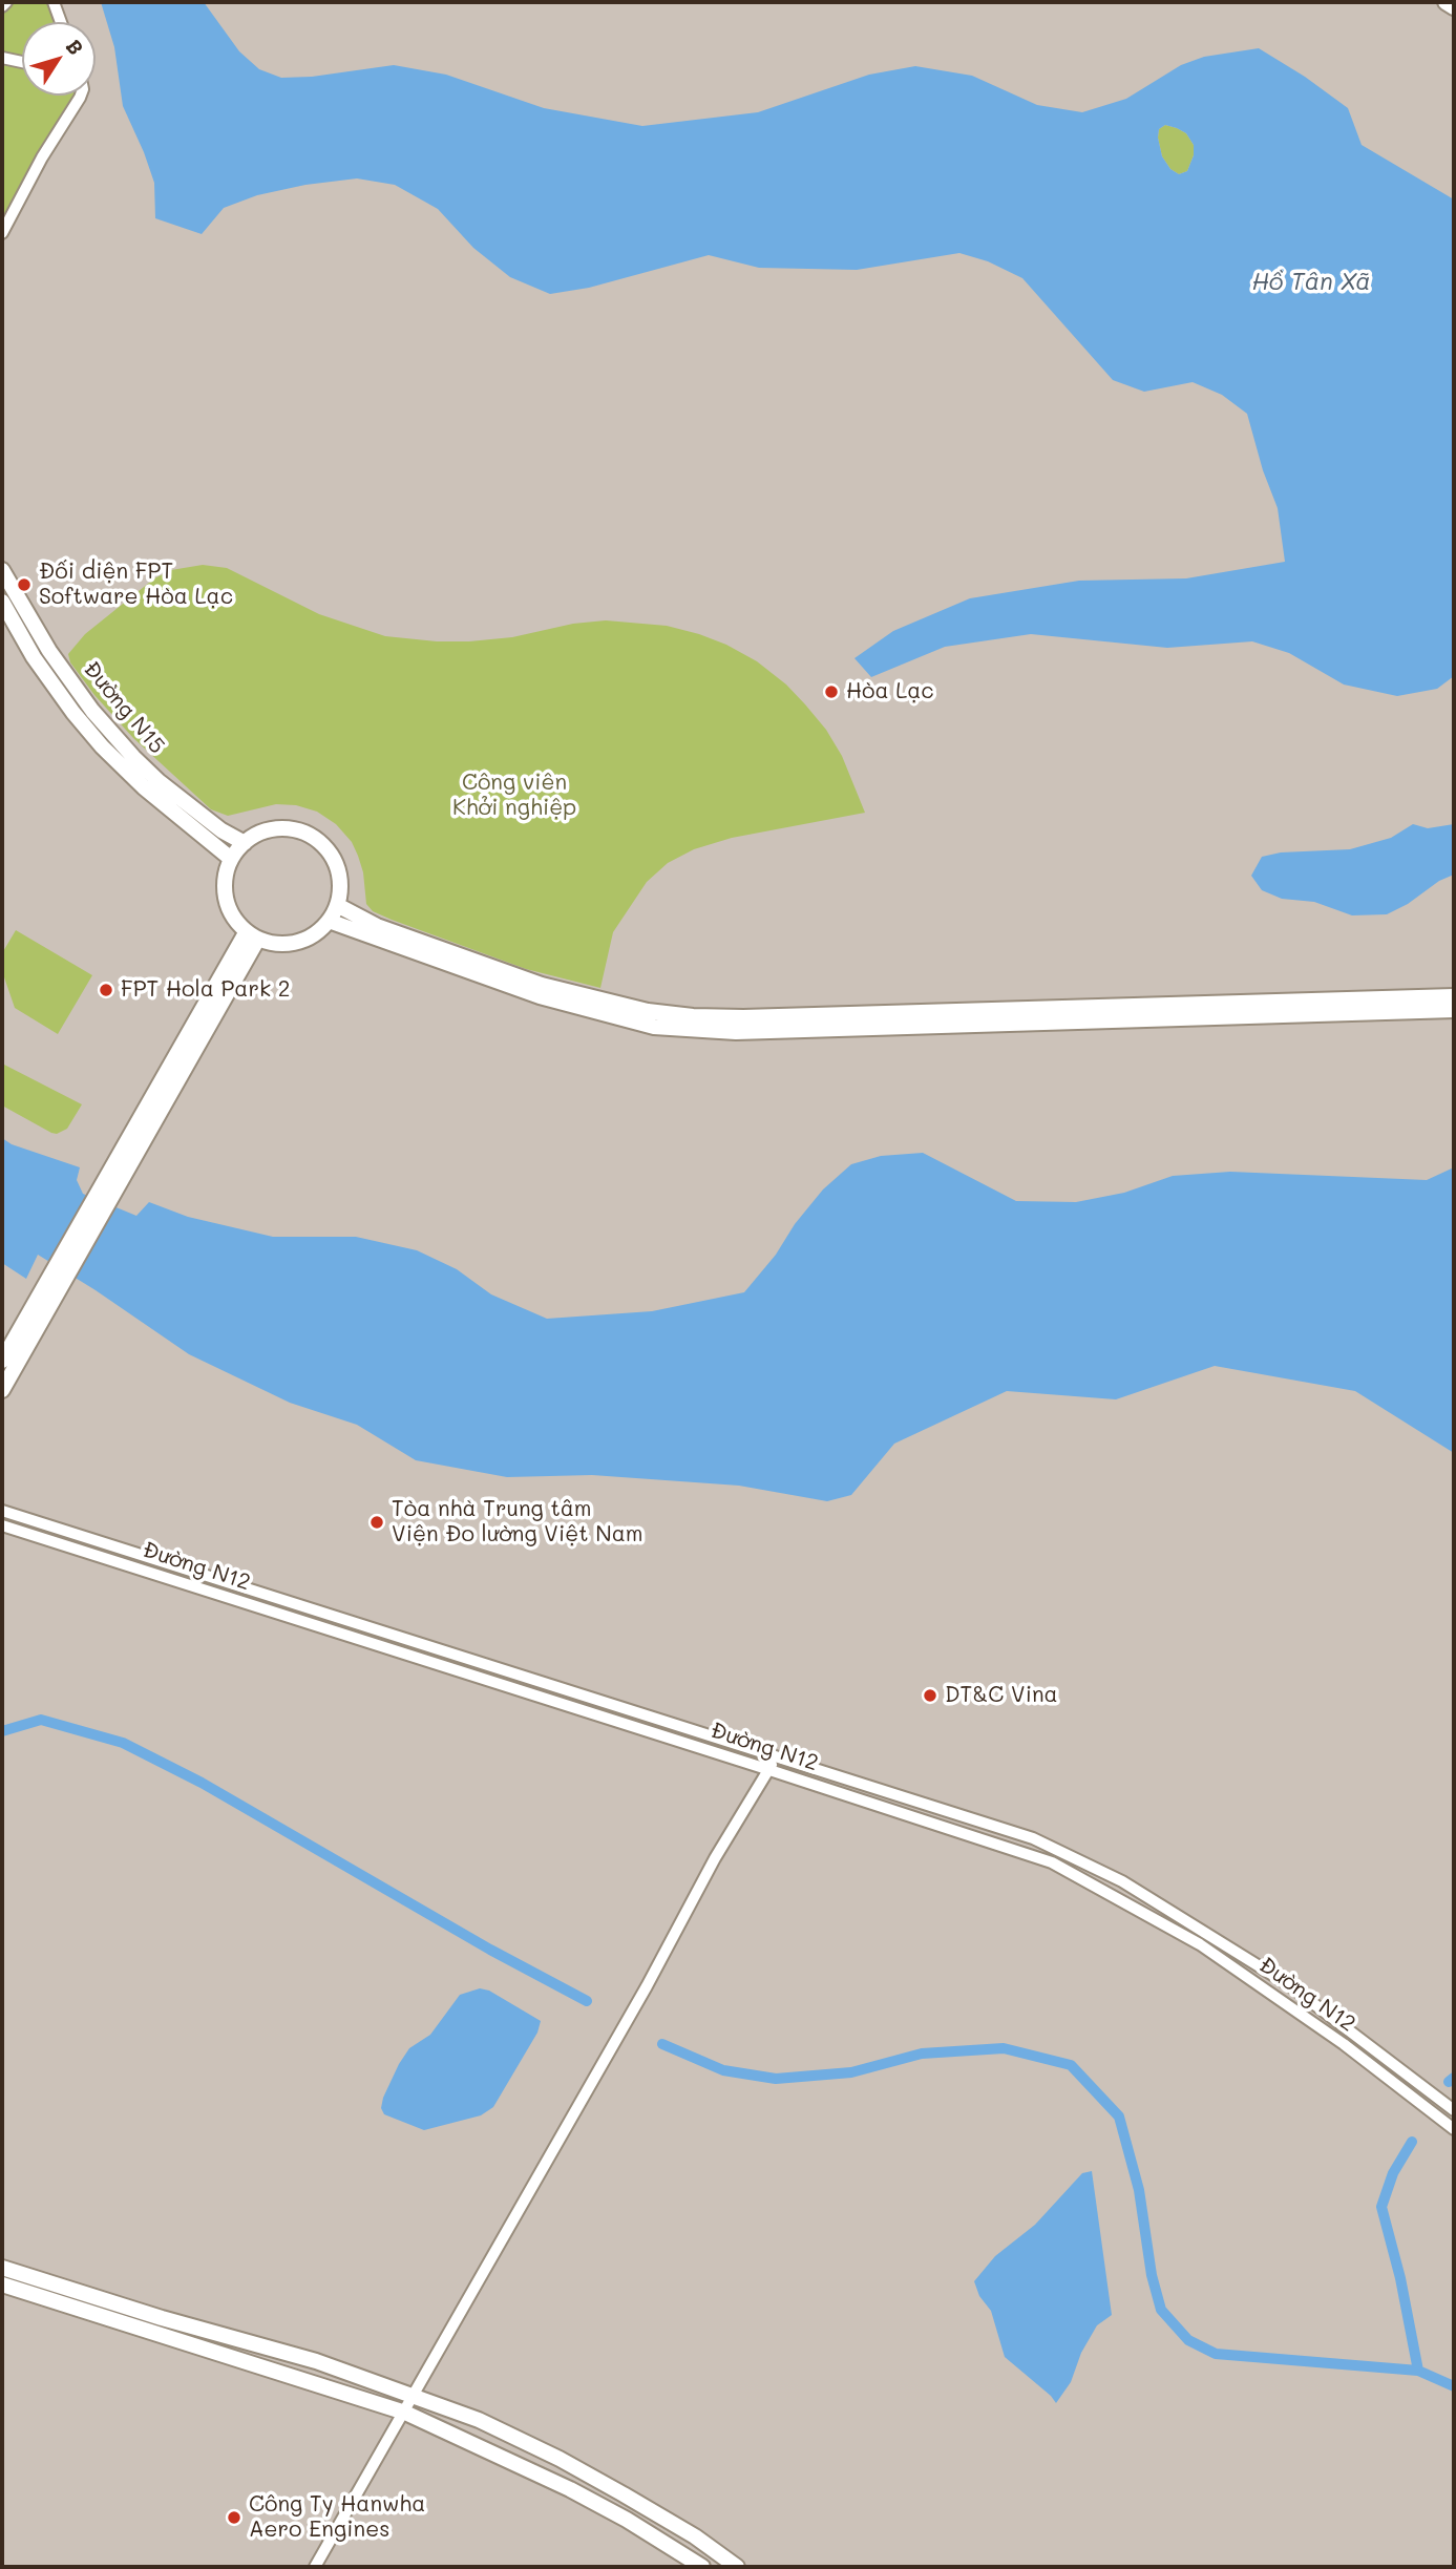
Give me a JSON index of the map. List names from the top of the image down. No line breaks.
{"streets":{"street":["Đường N15","Đường N12"]},"water":["Hồ Tân Xã"],"parks":["Công viên Khởi nghiệp"],"places":["Đối diện FPT Software Hòa Lạc","Hòa Lạc","FPT Hola Park 2","Tòa nhà Trung tâm Viện Đo lường Việt Nam","DT&C Vina","Công Ty Hanwha Aero Engines"],"north":"top right"}
